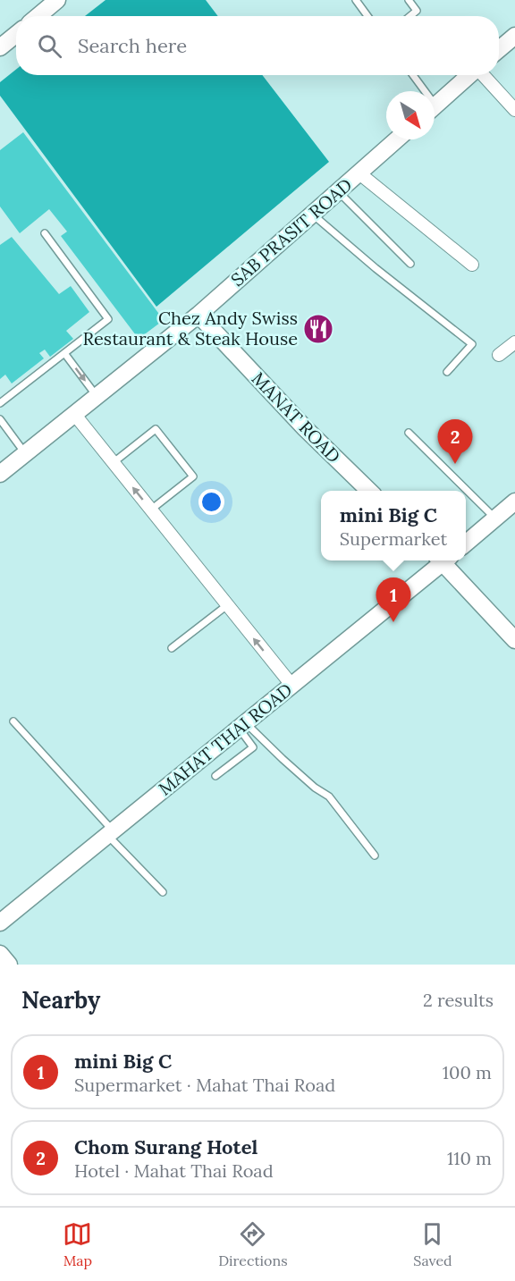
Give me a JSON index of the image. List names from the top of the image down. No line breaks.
{"streets":{"street":["SAB PRASIT ROAD","MANAT ROAD","MAHAT THAI ROAD"]},"crossings":[["SAB PRASIT ROAD","MANAT ROAD"]],"places":{"restaurant":["Chez Andy Swiss Restaurant & Steak House"]},"north":"bottom right","page":{"search":"Search here","pins":["2","1"],"popup":["mini Big C","Supermarket"],"heading":["Nearby","2 results"],"list":[{"mark":"1","name":"mini Big C","note":"Supermarket · Mahat Thai Road","value":"100 m"},{"mark":"2","name":"Chom Surang Hotel","note":"Hotel · Mahat Thai Road","value":"110 m"}],"nav":["Map","Directions","Saved"]}}
